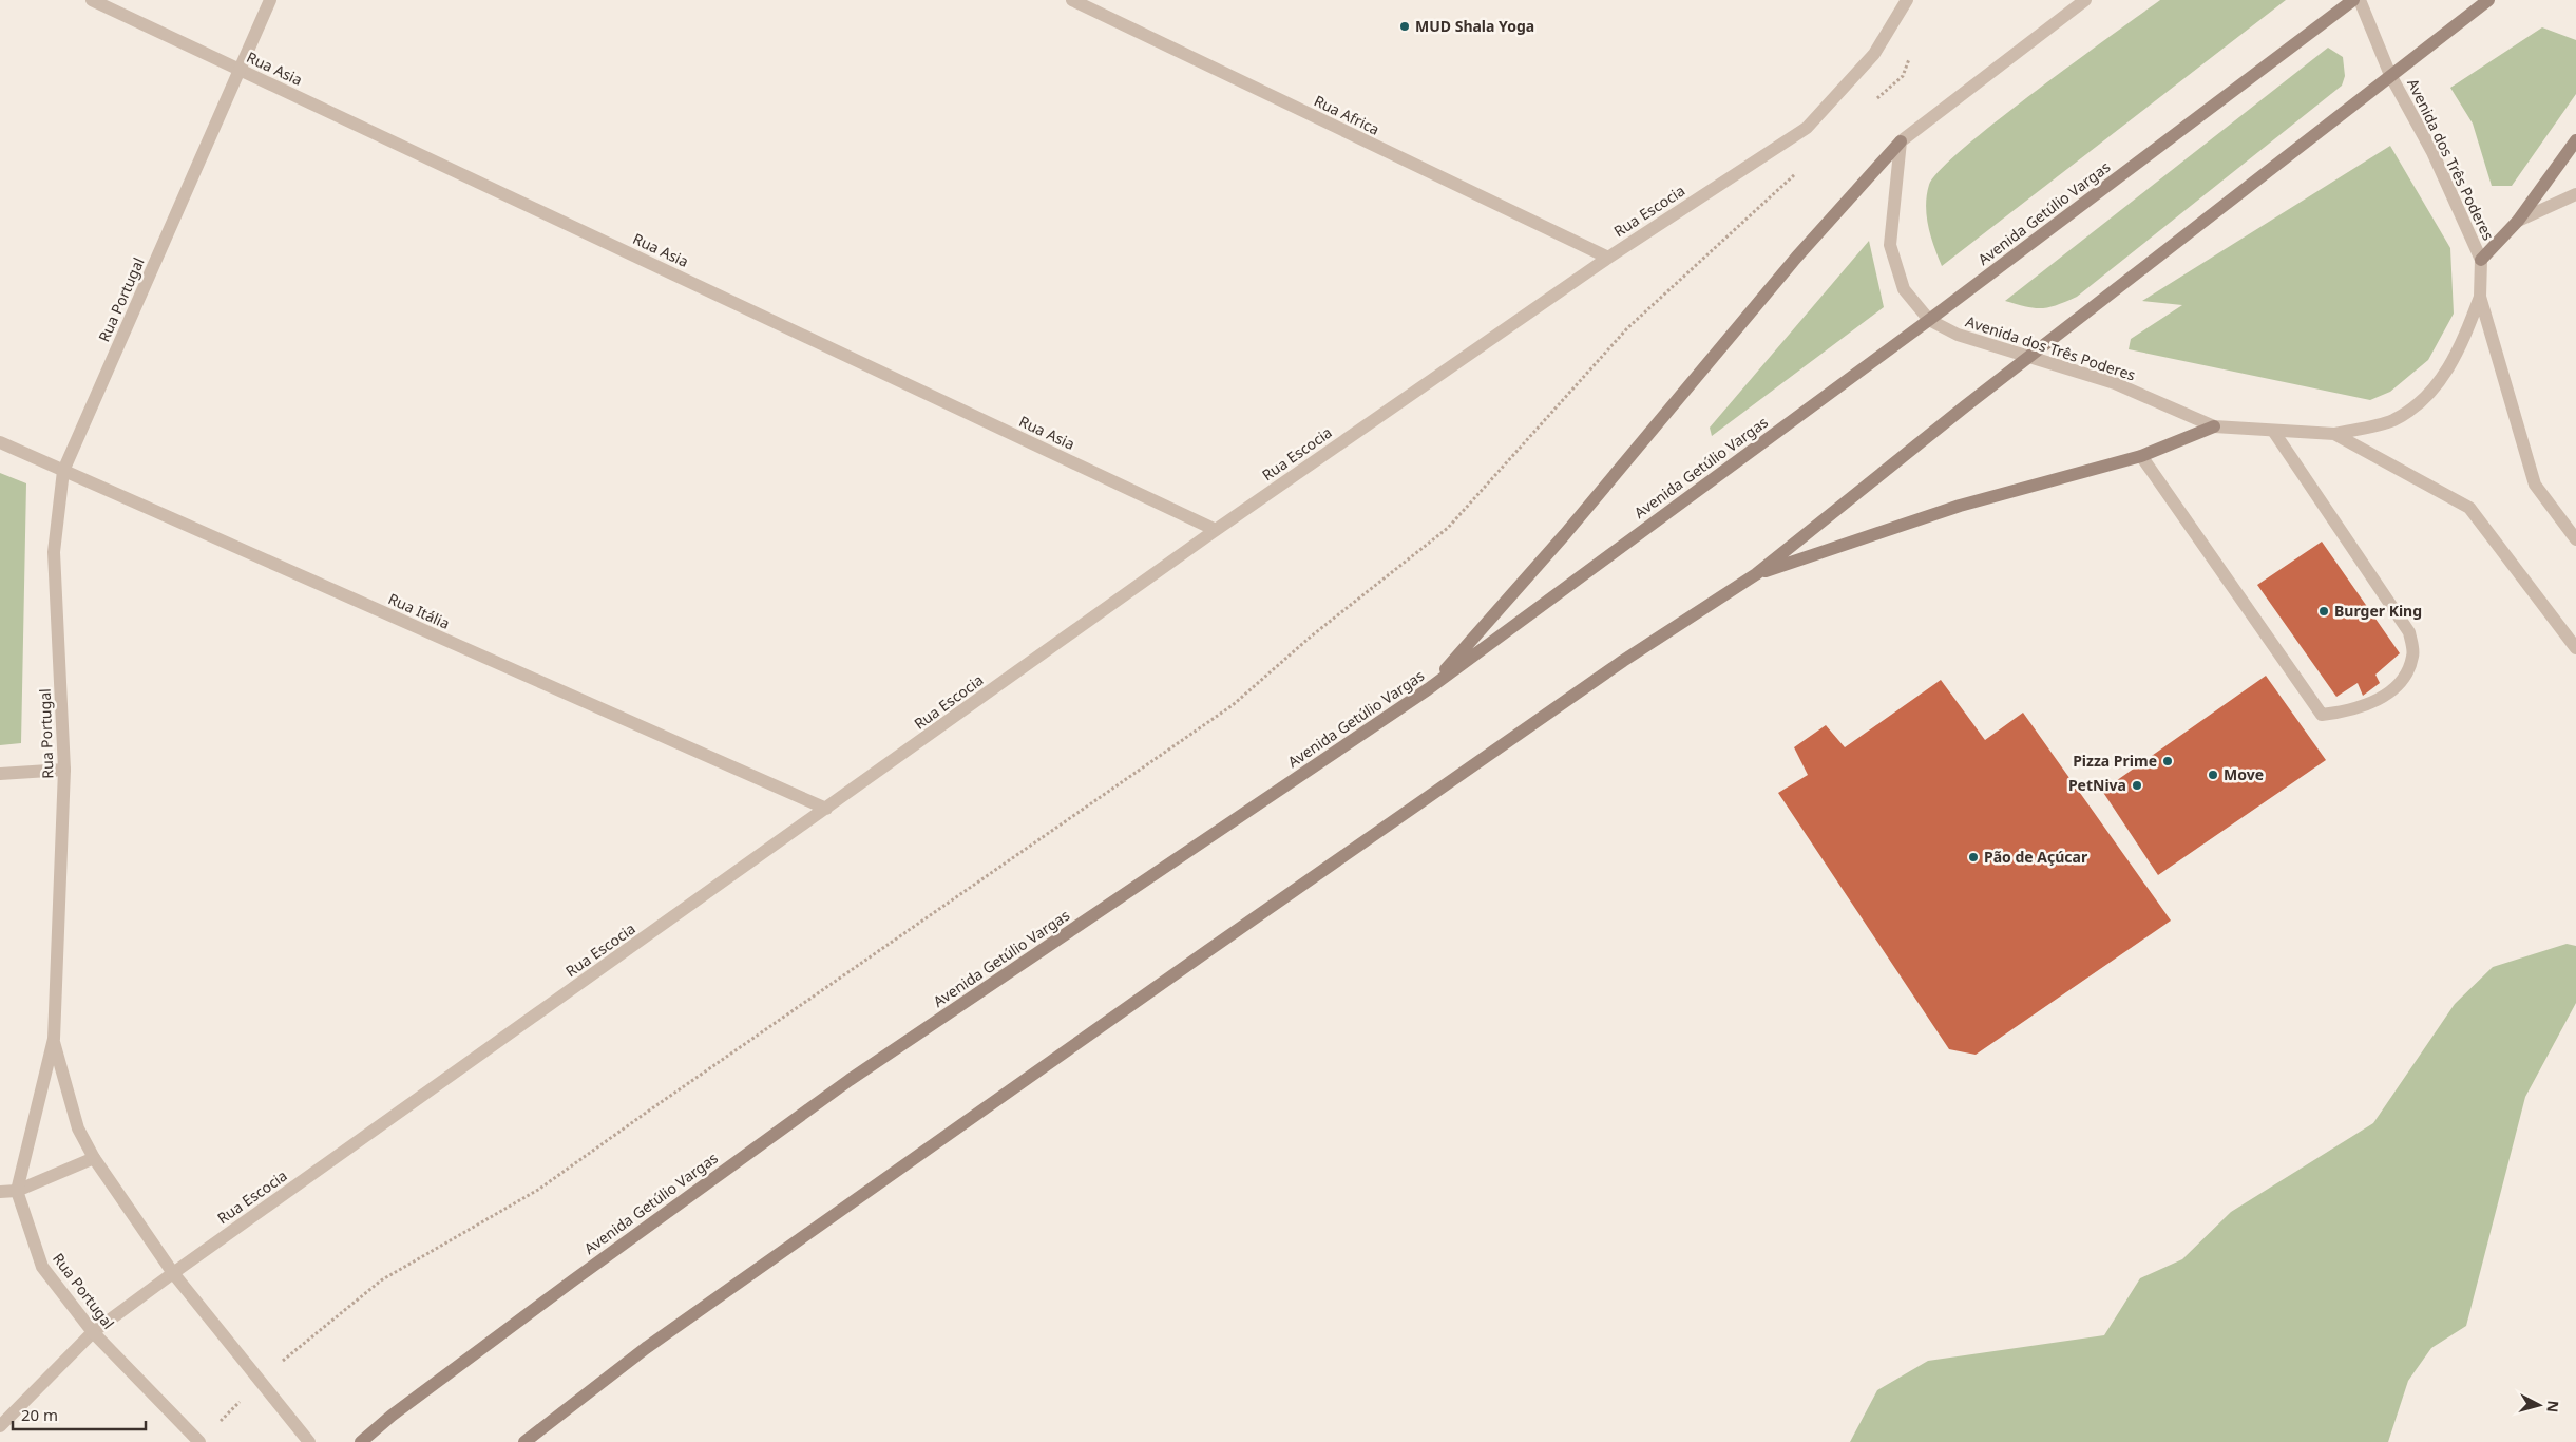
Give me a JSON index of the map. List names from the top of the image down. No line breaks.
{"streets":{"main road":["Avenida Getúlio Vargas"],"street":["Rua Asia","Rua Africa","Avenida dos Três Poderes","Rua Escocia","Rua Portugal","Rua Itália"]},"crossings":[["Rua Asia","Rua Escocia"],["Rua Asia","Rua Portugal"],["Rua Africa","Rua Escocia"],["Avenida dos Três Poderes","Avenida Getúlio Vargas"],["Rua Escocia","Rua Portugal"],["Rua Escocia","Rua Itália"],["Rua Portugal","Rua Itália"]],"places":["MUD Shala Yoga","Burger King","Pizza Prime","Move","PetNiva","Pão de Açúcar"],"scale_bar":"20 m","north":"right"}
